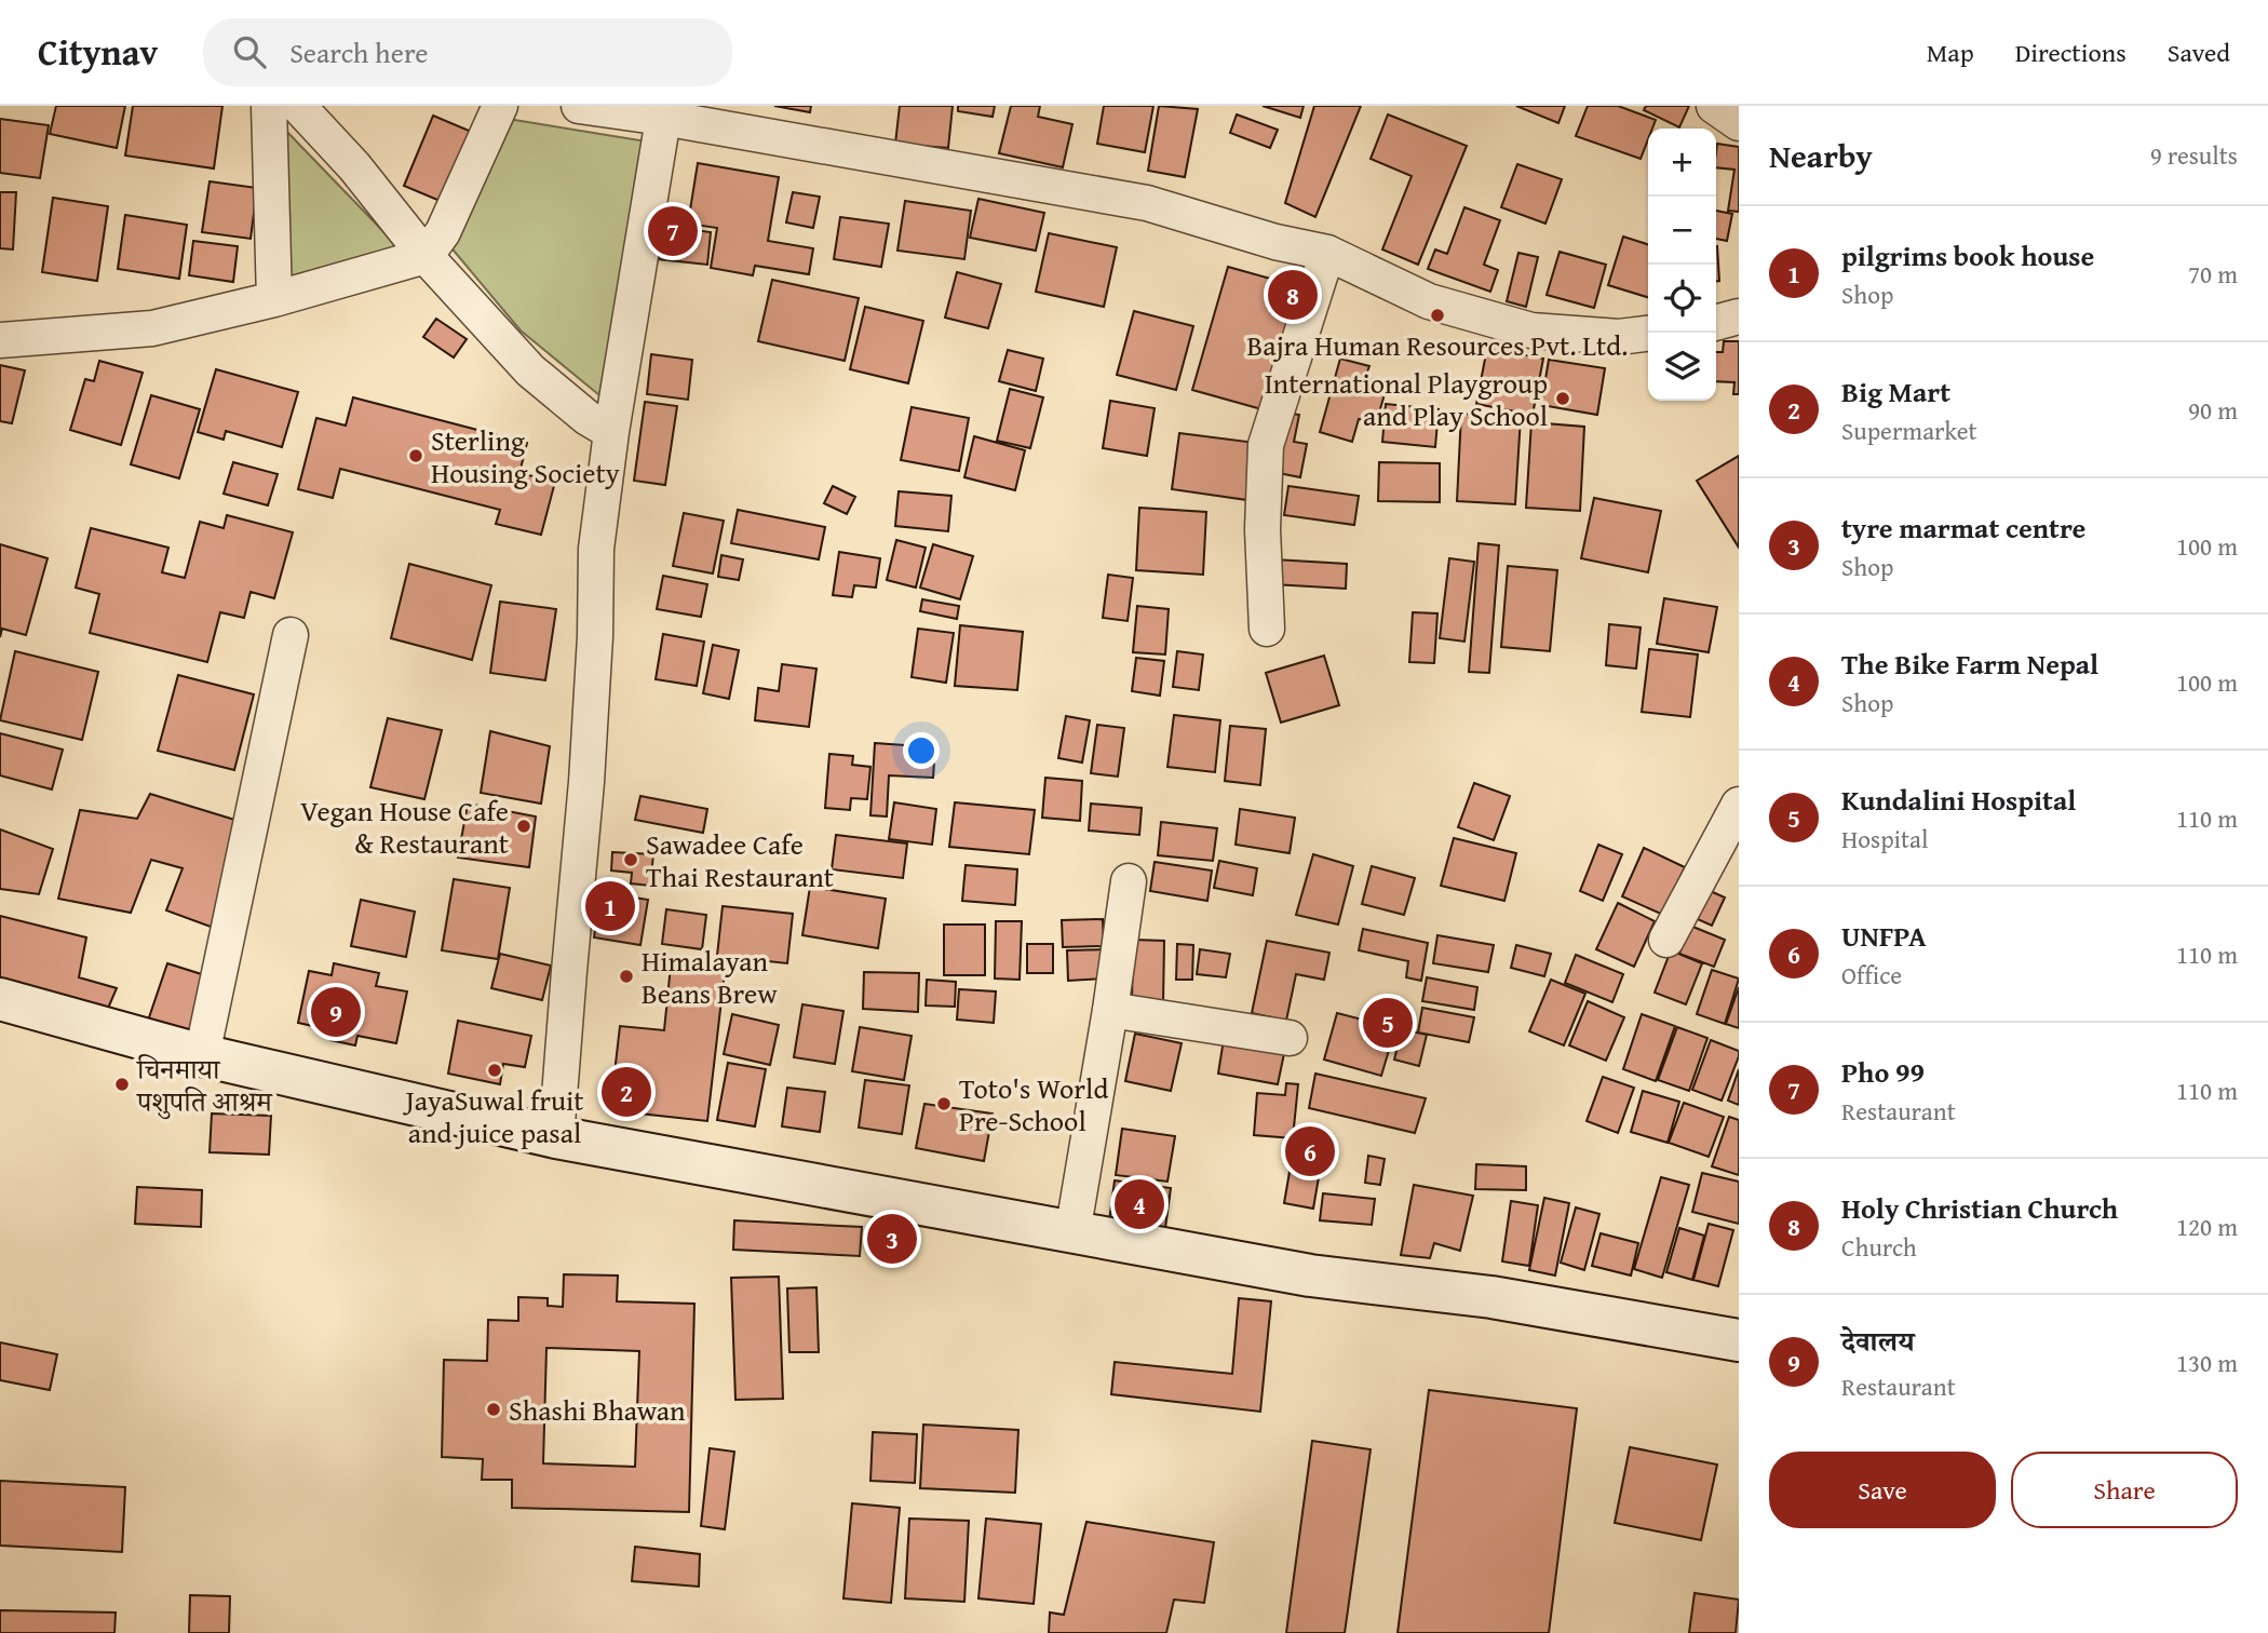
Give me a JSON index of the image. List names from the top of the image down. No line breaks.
{"places":["Bajra Human Resources Pvt. Ltd.","International Playgroup and Play School","Sterling Housing Society","Vegan House Cafe & Restaurant","Sawadee Cafe Thai Restaurant","Himalayan Beans Brew","JayaSuwal fruit and juice pasal","चिनमाया पशुपति आश्रम","Toto's World Pre-School","Shashi Bhawan"],"page":{"header":"Citynav","search":"Search here","nav":["Map","Directions","Saved"],"heading":["Nearby","9 results"],"map_buttons":["+","−"],"pins":["7","8","1","9","5","2","6","4","3"],"list":[{"mark":"1","name":"pilgrims book house","note":"Shop","value":"70 m"},{"mark":"2","name":"Big Mart","note":"Supermarket","value":"90 m"},{"mark":"3","name":"tyre marmat centre","note":"Shop","value":"100 m"},{"mark":"4","name":"The Bike Farm Nepal","note":"Shop","value":"100 m"},{"mark":"5","name":"Kundalini Hospital","note":"Hospital","value":"110 m"},{"mark":"6","name":"UNFPA","note":"Office","value":"110 m"},{"mark":"7","name":"Pho 99","note":"Restaurant","value":"110 m"},{"mark":"8","name":"Holy Christian Church","note":"Church","value":"120 m"},{"mark":"9","name":"देवालय","note":"Restaurant","value":"130 m"}],"buttons":["Save","Share"]}}
